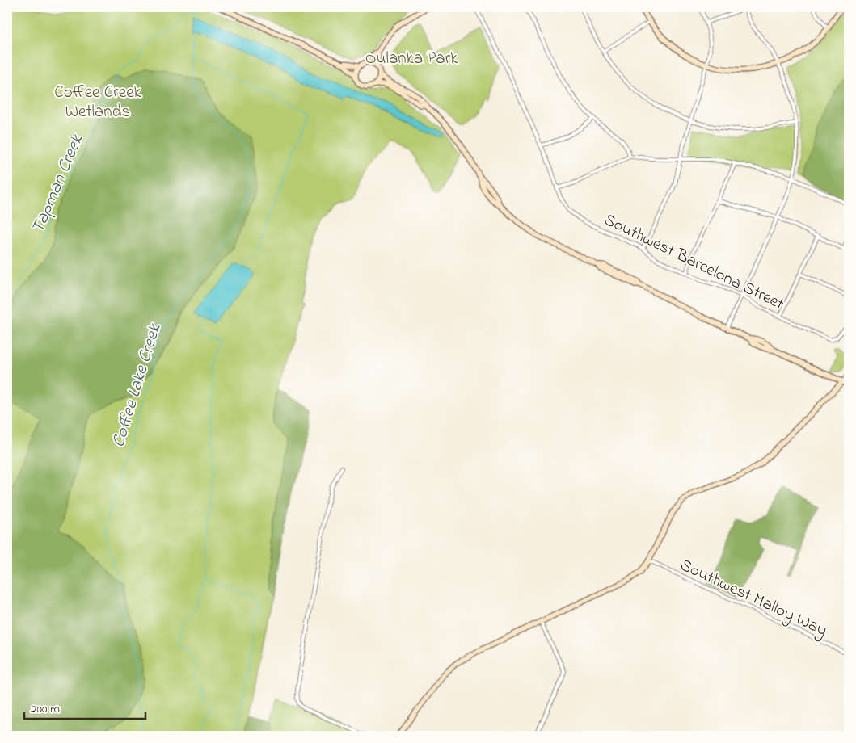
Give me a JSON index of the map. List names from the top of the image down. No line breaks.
{"streets":{"street":["Southwest Barcelona Street","Southwest Malloy Way"]},"water":["Tapman Creek","Coffee Lake Creek"],"parks":["Oulanka Park","Coffee Creek Wetlands"],"scale_bar":"200 m"}
